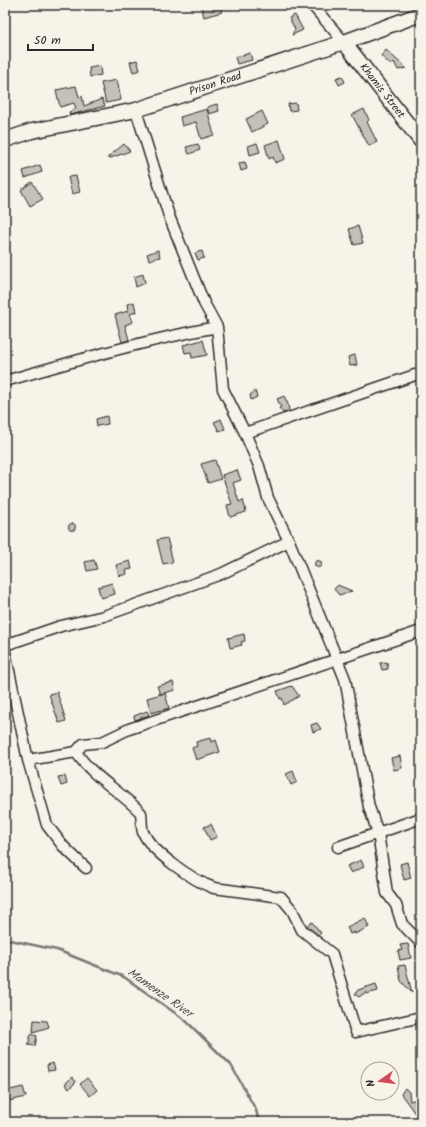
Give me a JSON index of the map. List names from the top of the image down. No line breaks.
{"streets":{"street":["Prison Road","Khamis Street"]},"crossings":[["Prison Road","Khamis Street"]],"water":["Mamenze River"],"scale_bar":"50 m","north":"left"}
